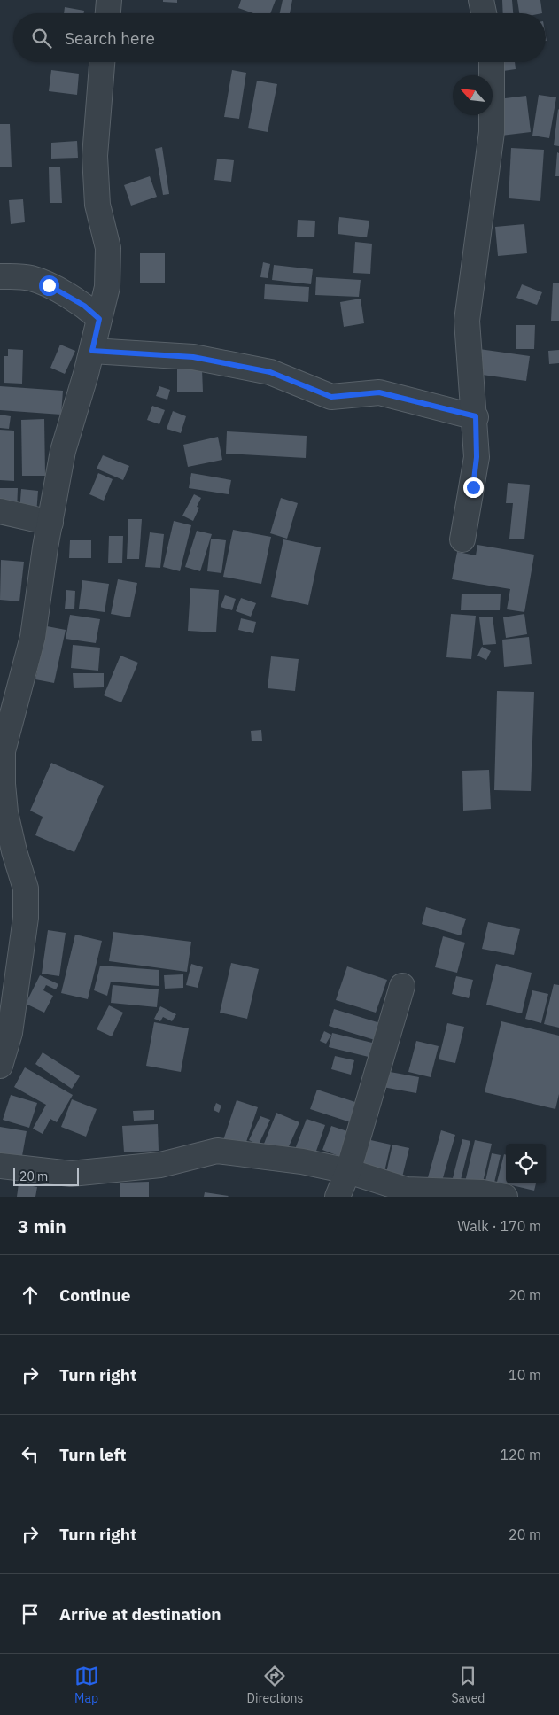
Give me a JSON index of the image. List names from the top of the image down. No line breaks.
{"scale_bar":"20 m","north":"top left","page":{"search":"Search here","scale":"20 m","heading":["3 min","Walk · 170 m"],"list":[["Continue","20 m"],["Turn right","10 m"],["Turn left","120 m"],["Turn right","20 m"],"Arrive at destination"],"nav":["Map","Directions","Saved"]}}
